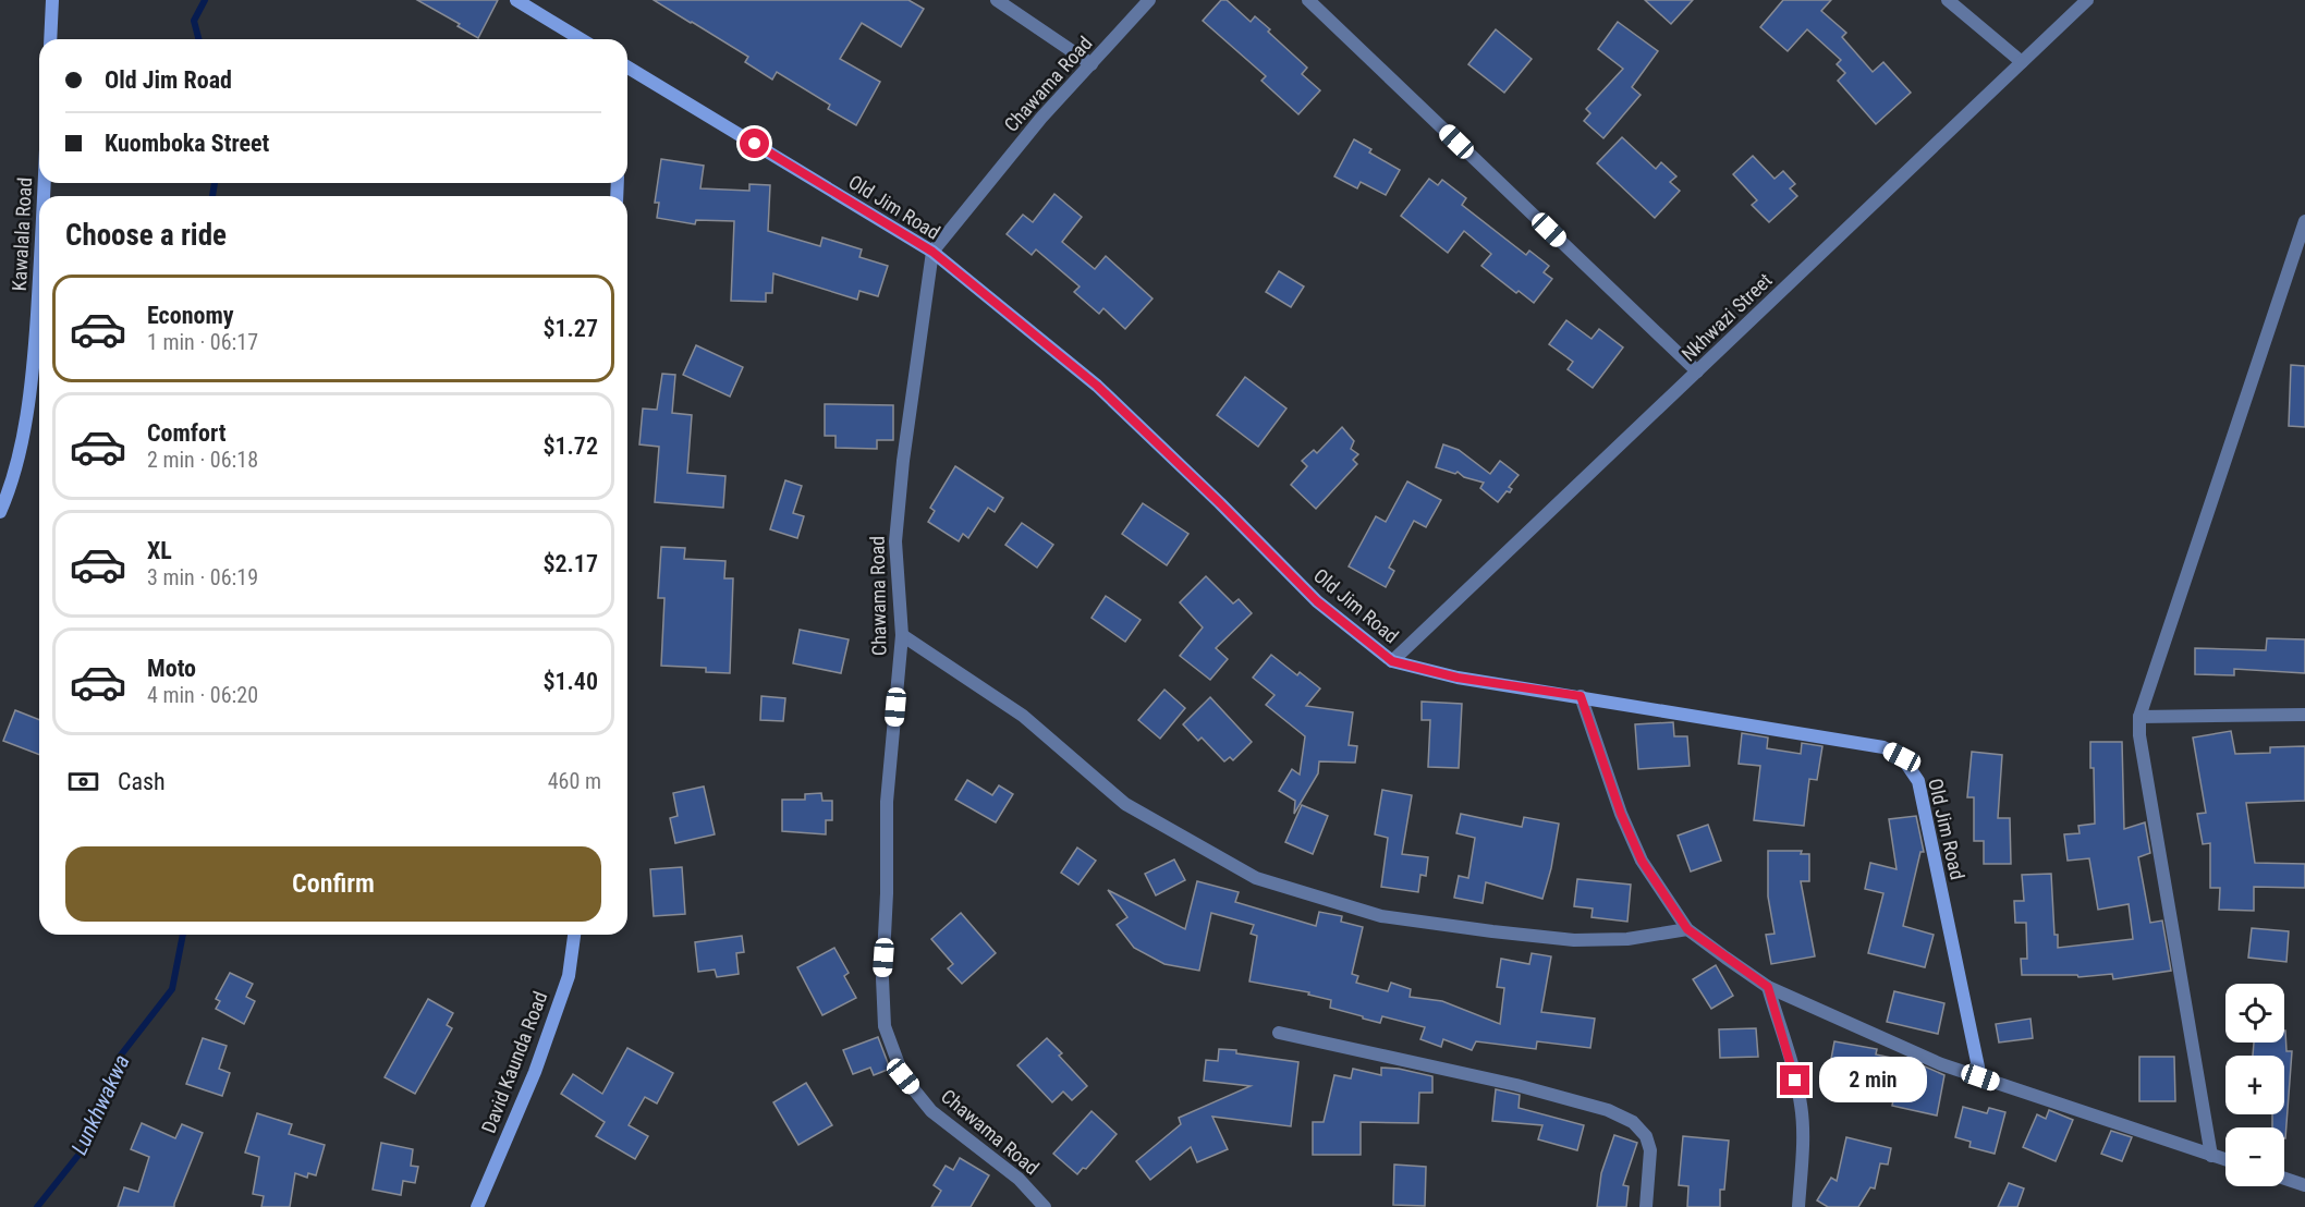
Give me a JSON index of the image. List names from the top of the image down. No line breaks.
{"streets":{"street":["Chawama Road","Old Jim Road","Kawalala Road","Nkhwazi Street","David Kaunda Road"]},"crossings":[["Chawama Road","Old Jim Road"],["Old Jim Road","Nkhwazi Street"]],"water":["Lunkhwakwa"],"page":{"banner":["Old Jim Road","Kuomboka Street"],"heading":"Choose a ride","list":[{"name":"Economy","note":"1 min · 06:17","value":"$1.27"},{"name":"Comfort","note":"2 min · 06:18","value":"$1.72"},{"name":"XL","note":"3 min · 06:19","value":"$2.17"},{"name":"Moto","note":"4 min · 06:20","value":"$1.40"}],"pay":["Cash","460 m"],"buttons":"Confirm","map_buttons":["+","−"],"bubble":"2 min"}}
